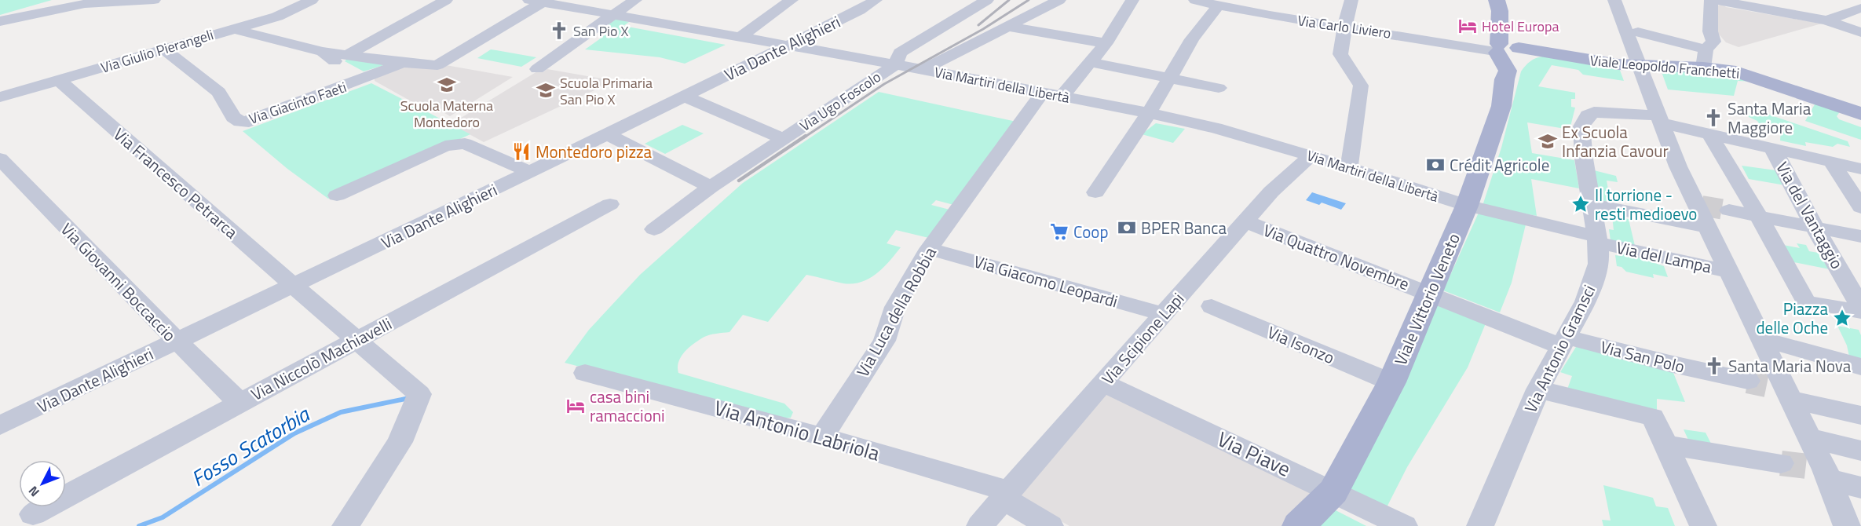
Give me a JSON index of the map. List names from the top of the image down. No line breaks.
{"streets":{"main road":["Viale Leopoldo Franchetti","Viale Vittorio Veneto"],"street":["Via Carlo Liviero","Via Dante Alighieri","Via Giulio Pierangeli","Via Martiri della Libertà","Via Ugo Foscolo","Via Giacinto Faeti","Via Francesco Petrarca","Via del Vantaggio","Via Quattro Novembre","Via del Lampa","Via Giacomo Leopardi","Via Giovanni Boccaccio","Via Luca della Robbia","Via Scipione Lapi","Via Isonzo","Via Antonio Gramsci","Via San Polo","Via Niccolò Machiavelli","Via Antonio Labriola","Via Piave"]},"crossings":[["Via Carlo Liviero","Viale Leopoldo Franchetti"],["Via Carlo Liviero","Viale Vittorio Veneto"],["Via Dante Alighieri","Via Martiri della Libertà"],["Via Dante Alighieri","Via Ugo Foscolo"],["Via Dante Alighieri","Via Francesco Petrarca"],["Via Dante Alighieri","Via Giovanni Boccaccio"],["Via Giulio Pierangeli","Via Giacinto Faeti"],["Via Giulio Pierangeli","Via Francesco Petrarca"],["Viale Leopoldo Franchetti","Viale Vittorio Veneto"],["Via Martiri della Libertà","Via Ugo Foscolo"],["Via Martiri della Libertà","Via del Lampa"],["Via Martiri della Libertà","Viale Vittorio Veneto"],["Via Martiri della Libertà","Via Luca della Robbia"],["Via Martiri della Libertà","Via Scipione Lapi"],["Via Martiri della Libertà","Via Antonio Gramsci"],["Via Francesco Petrarca","Via Niccolò Machiavelli"],["Via Quattro Novembre","Viale Vittorio Veneto"],["Via Quattro Novembre","Via Scipione Lapi"],["Via Quattro Novembre","Via Antonio Gramsci"],["Via Quattro Novembre","Via San Polo"],["Via del Lampa","Via Antonio Gramsci"],["Via Giacomo Leopardi","Via Luca della Robbia"],["Via Giacomo Leopardi","Via Scipione Lapi"],["Via Giovanni Boccaccio","Via Niccolò Machiavelli"],["Viale Vittorio Veneto","Via Isonzo"],["Viale Vittorio Veneto","Via Piave"],["Via Luca della Robbia","Via Antonio Labriola"],["Via Scipione Lapi","Via Antonio Labriola"],["Via Scipione Lapi","Via Piave"],["Via Antonio Gramsci","Via San Polo"]],"water":["Fosso Scatorbia"],"places":{"hotel":["Hotel Europa","casa bini ramaccioni"],"church":["San Pio X","Santa Maria Maggiore","Santa Maria Nova"],"school or university":["Scuola Materna Montedoro","Scuola Primaria San Pio X","Ex Scuola Infanzia Cavour"],"restaurant":["Montedoro pizza"],"bank":["Crédit Agricole","BPER Banca"],"place":["Il torrione - resti medioevo","Piazza delle Oche"],"supermarket":["Coop"]},"north":"bottom left"}
